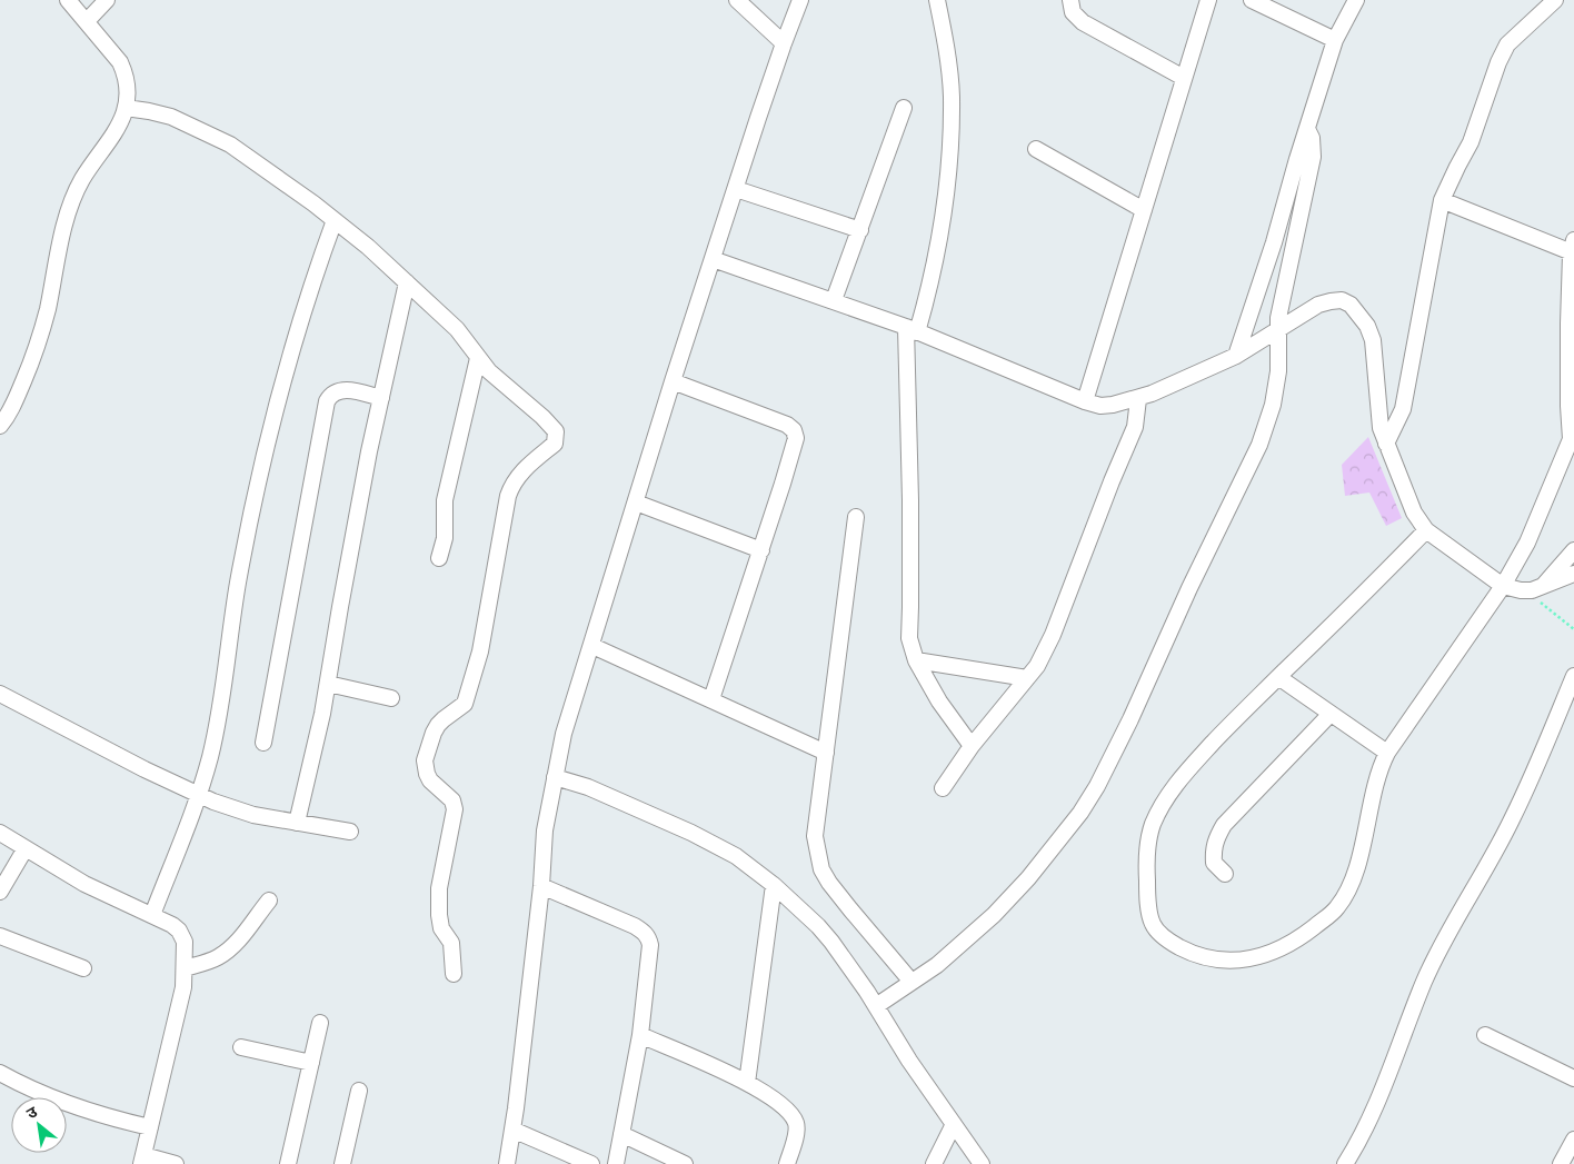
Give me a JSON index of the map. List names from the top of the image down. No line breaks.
{"north":"top left"}
